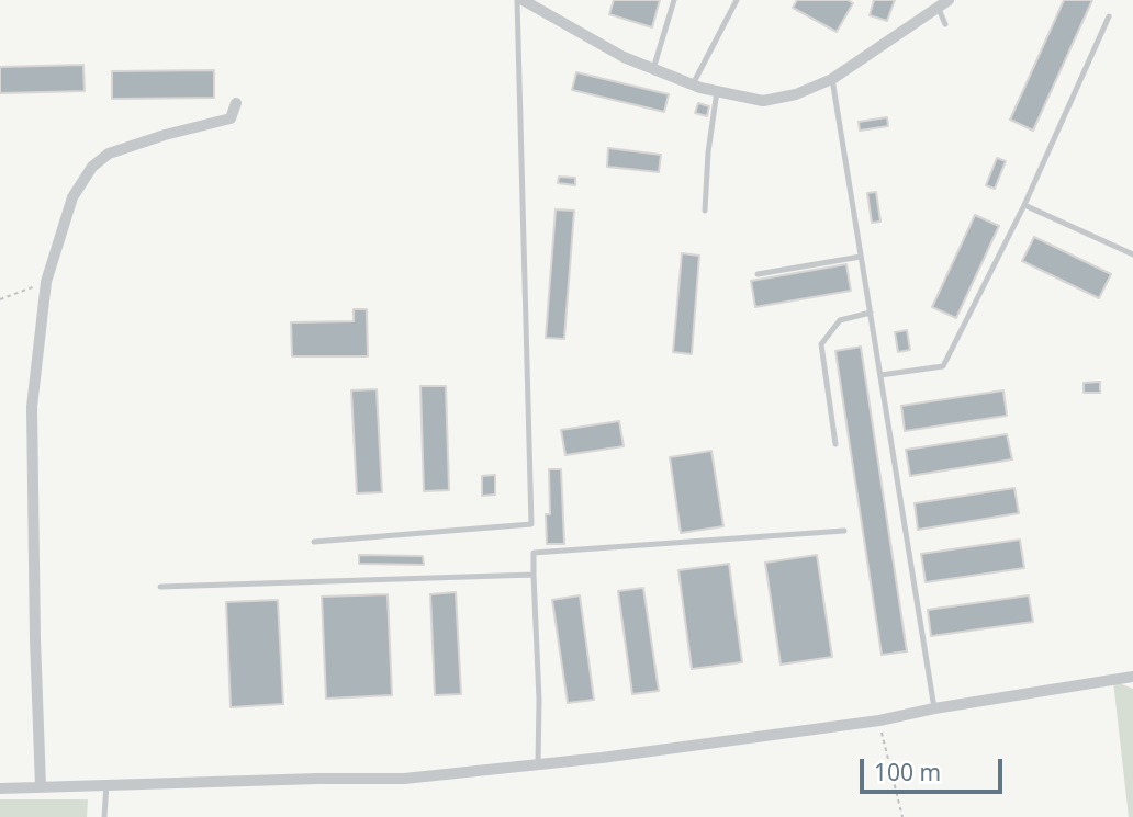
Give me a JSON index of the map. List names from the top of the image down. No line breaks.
{"scale_bar":"100 m"}
